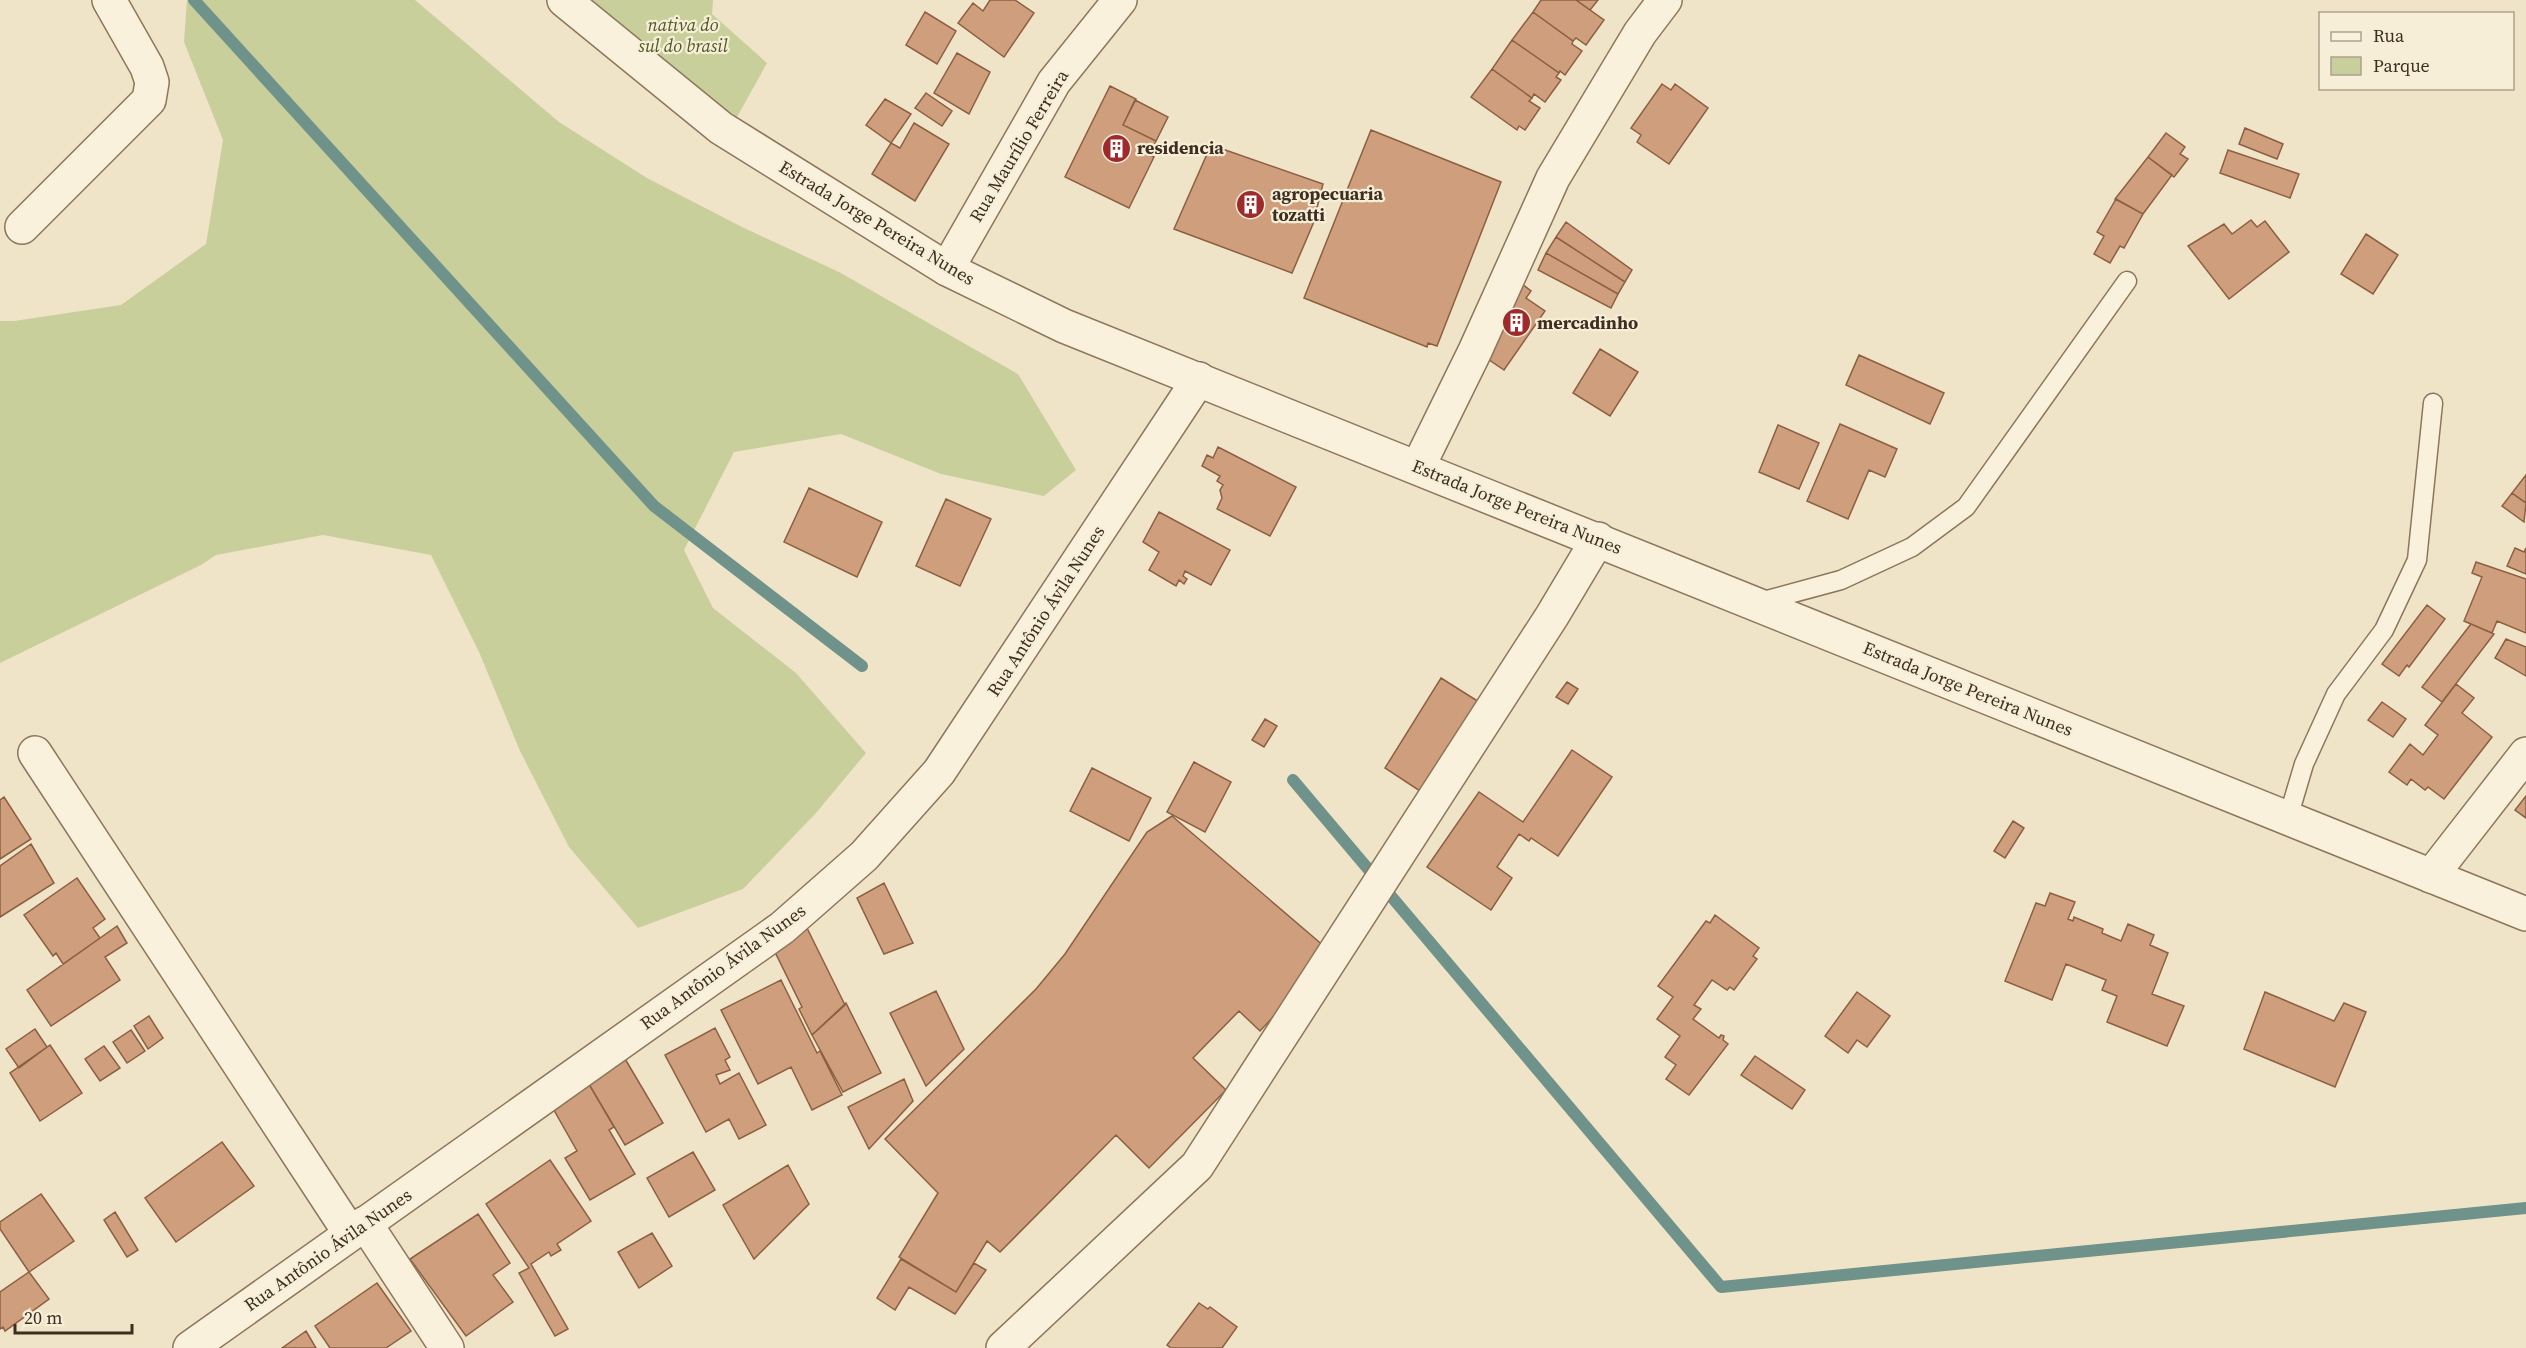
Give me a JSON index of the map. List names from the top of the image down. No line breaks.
{"streets":{"street":["Rua Maurílio Ferreira","Estrada Jorge Pereira Nunes","Rua Antônio Ávila Nunes"]},"crossings":[["Rua Maurílio Ferreira","Estrada Jorge Pereira Nunes"],["Estrada Jorge Pereira Nunes","Rua Antônio Ávila Nunes"]],"parks":["nativa do sul do brasil"],"places":{"building":["residencia","agropecuaria tozatti","mercadinho"]},"legend":["Rua","Parque"],"scale_bar":"20 m"}
